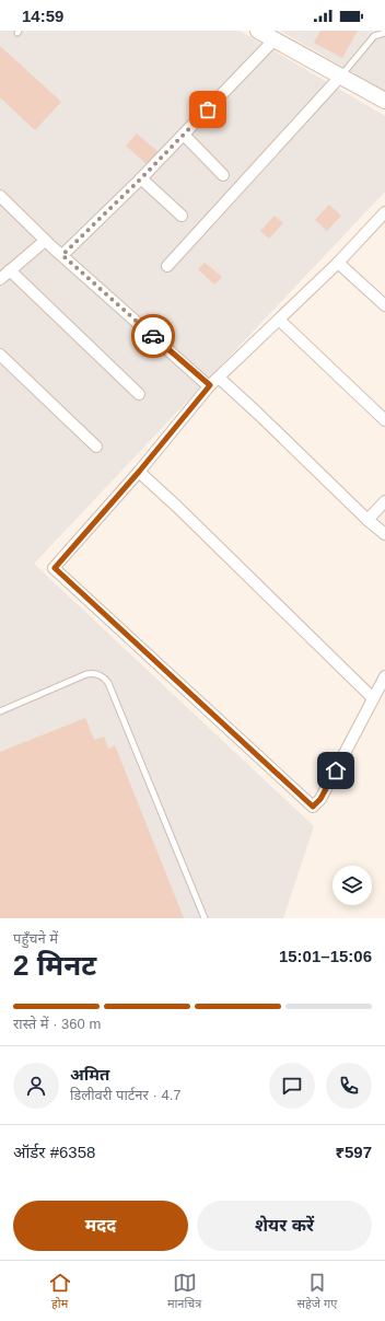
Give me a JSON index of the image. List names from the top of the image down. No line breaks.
{"page":{"status":"14:59","heading":["2 मिनट","पहुँचने में","15:01–15:06"],"panel":["अमित","डिलीवरी पार्टनर · 4.7","ऑर्डर #6358","₹597"],"bar":"रास्ते में · 360 m","buttons":["मदद","शेयर करें"],"tabs":["होम","मानचित्र","सहेजे गए"]}}
